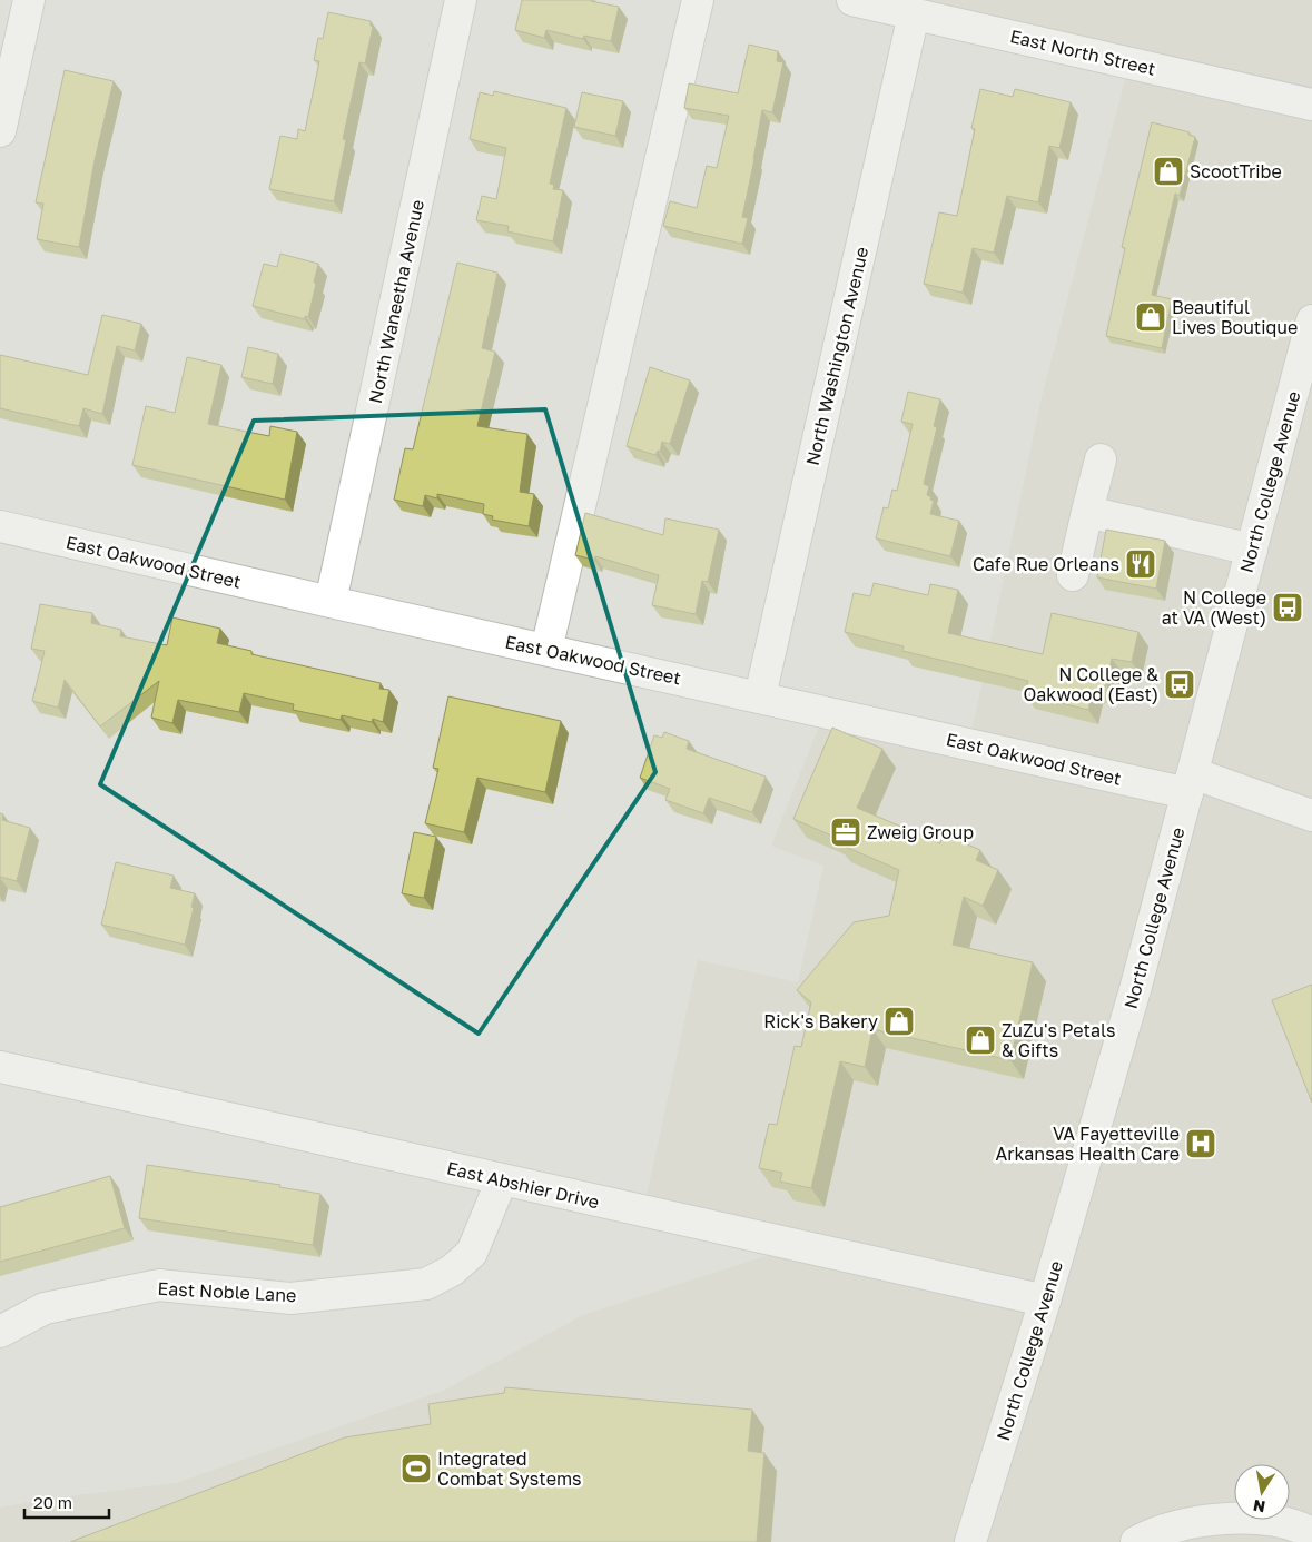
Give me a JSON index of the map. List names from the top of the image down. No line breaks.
{"streets":{"street":["East North Street","North Waneetha Avenue","North Washington Avenue","North College Avenue","East Oakwood Street","East Abshier Drive","East Noble Lane"]},"crossings":[["East North Street","North Washington Avenue"],["North Waneetha Avenue","East Oakwood Street"],["North Washington Avenue","East Oakwood Street"],["North College Avenue","East Oakwood Street"],["North College Avenue","East Abshier Drive"],["East Abshier Drive","East Noble Lane"]],"places":{"shop":["ScootTribe","Beautiful Lives Boutique","Rick's Bakery","ZuZu's Petals & Gifts"],"restaurant":["Cafe Rue Orleans"],"bus stop":["N College at VA (West)","N College & Oakwood (East)"],"office":["Zweig Group"],"hospital":["VA Fayetteville Arkansas Health Care"],"sports":["Integrated Combat Systems"]},"scale_bar":"20 m","north":"bottom"}
